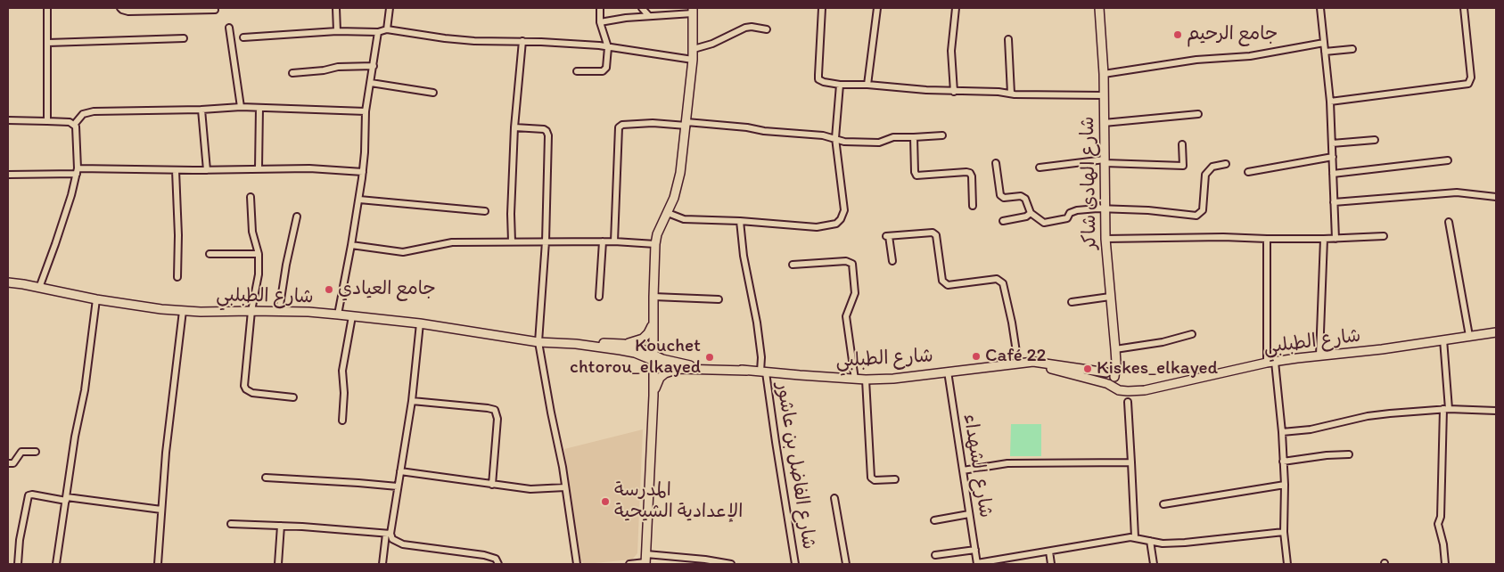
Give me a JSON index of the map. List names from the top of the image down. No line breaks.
{"streets":{"street":["شارع الهادي شاكر","شارع الطبلبي","شارع الفاضل بن عاشور","شارع الشهداء"]},"crossings":[["شارع الطبلبي","شارع الفاضل بن عاشور"],["شارع الطبلبي","شارع الشهداء"]],"places":["جامع الرحيم","جامع العيادي","Café 22","Kouchet chtorou_elkayed","Kiskes_elkayed","المدرسة الإعدادية الشيحية"]}
